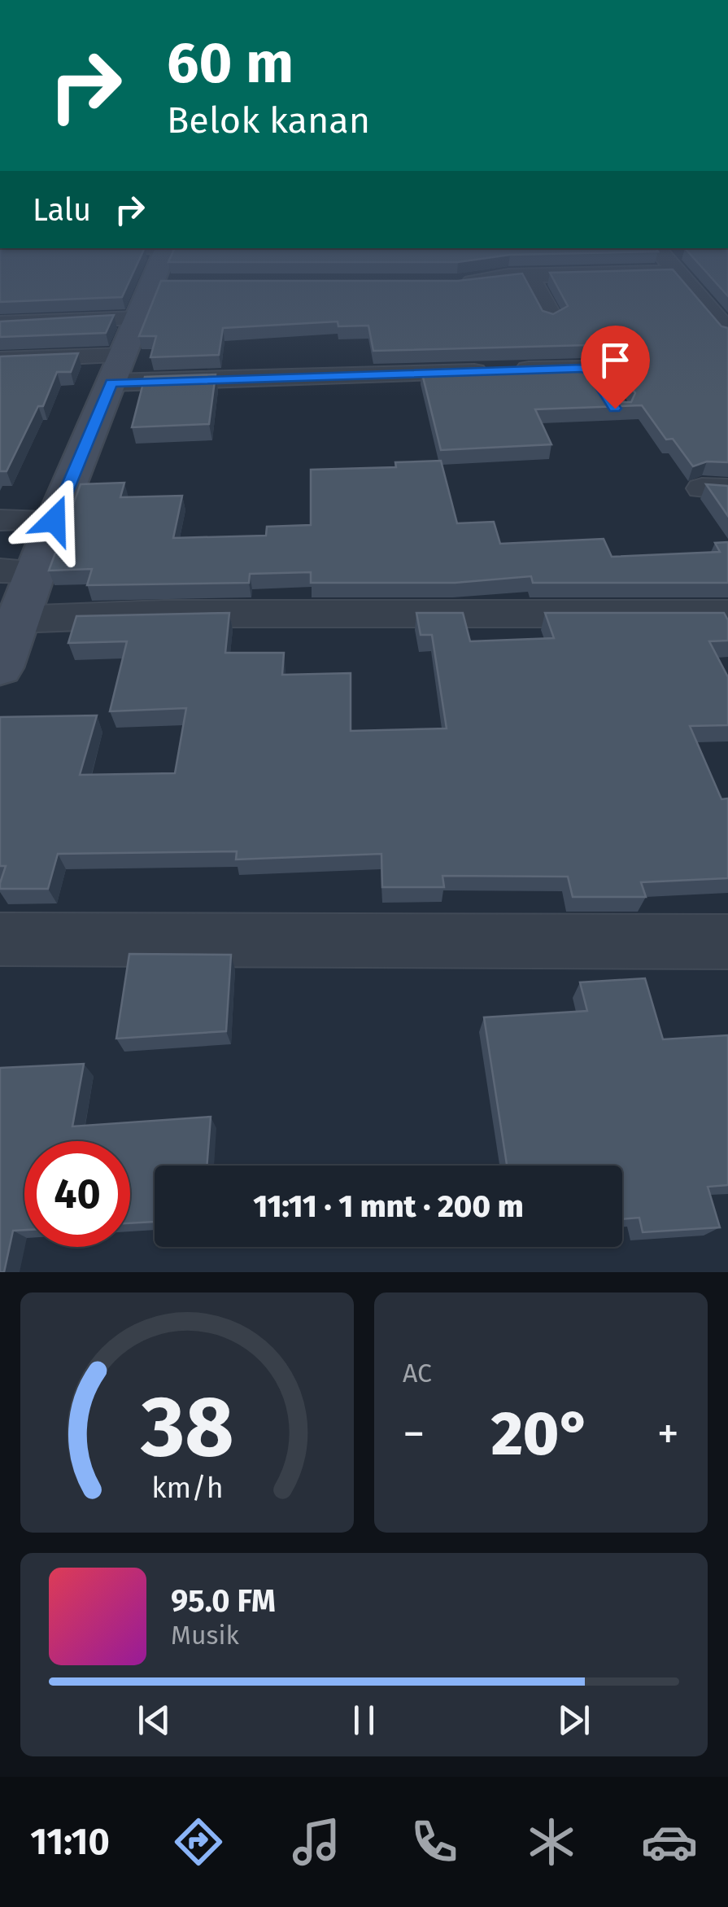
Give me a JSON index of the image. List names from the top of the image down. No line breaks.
{"page":{"turn":["60 m","Belok kanan"],"then":"Lalu","limit":"40","trip":"11:11 · 1 mnt · 200 m","tile":"AC","heat":["−","20°","+"],"song":["95.0 FM","Musik"],"tabs":"11:10","gauge":["38","km/h"]}}
